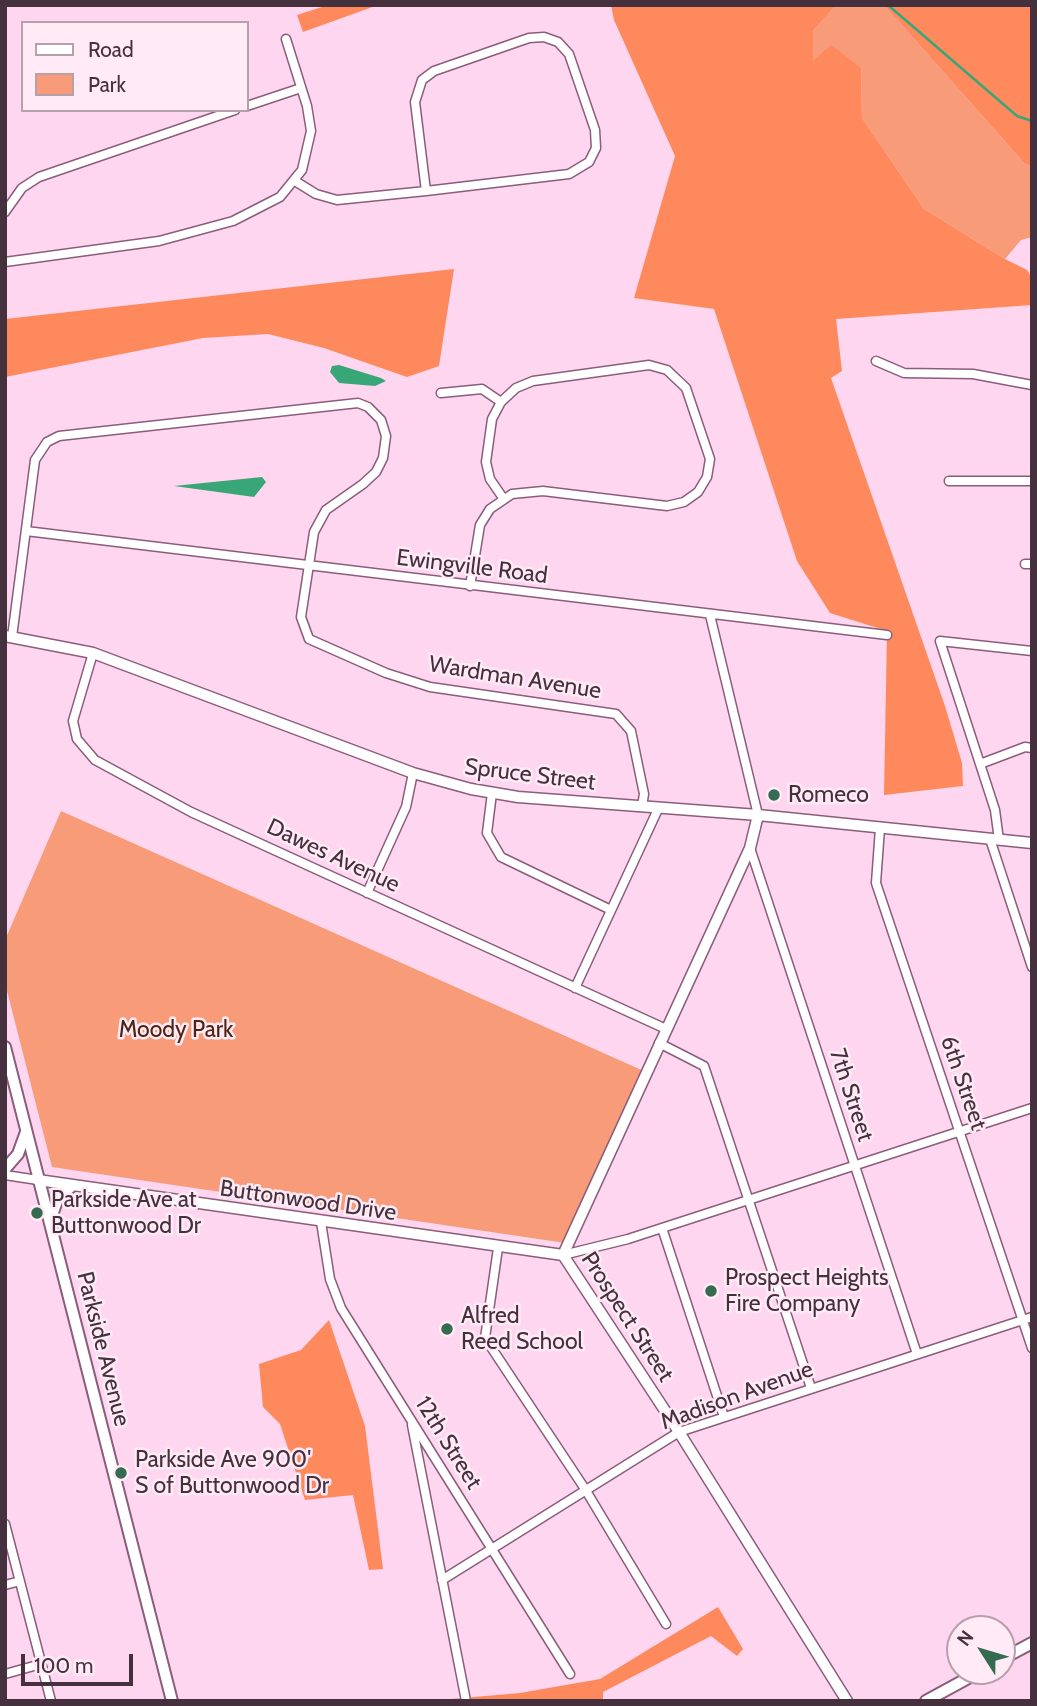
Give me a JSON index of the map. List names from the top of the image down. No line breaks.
{"streets":{"main road":["Parkside Avenue"],"street":["Ewingville Road","Wardman Avenue","Spruce Street","Dawes Avenue","6th Street","7th Street","Buttonwood Drive","Prospect Street","Madison Avenue","12th Street"]},"crossings":[["Ewingville Road","Wardman Avenue"],["Wardman Avenue","Spruce Street"],["Spruce Street","Dawes Avenue"],["Spruce Street","6th Street"],["Spruce Street","Prospect Street"],["Dawes Avenue","Prospect Street"],["6th Street","Madison Avenue"],["7th Street","Prospect Street"],["7th Street","Madison Avenue"],["Buttonwood Drive","Prospect Street"],["Buttonwood Drive","Parkside Avenue"],["Buttonwood Drive","12th Street"],["Prospect Street","Madison Avenue"],["Madison Avenue","12th Street"]],"parks":["Moody Park"],"places":["Romeco","Parkside Ave at Buttonwood Dr","Prospect Heights Fire Company","Alfred Reed School","Parkside Ave 900' S of Buttonwood Dr"],"legend":["Road","Park"],"scale_bar":"100 m","north":"top left"}
